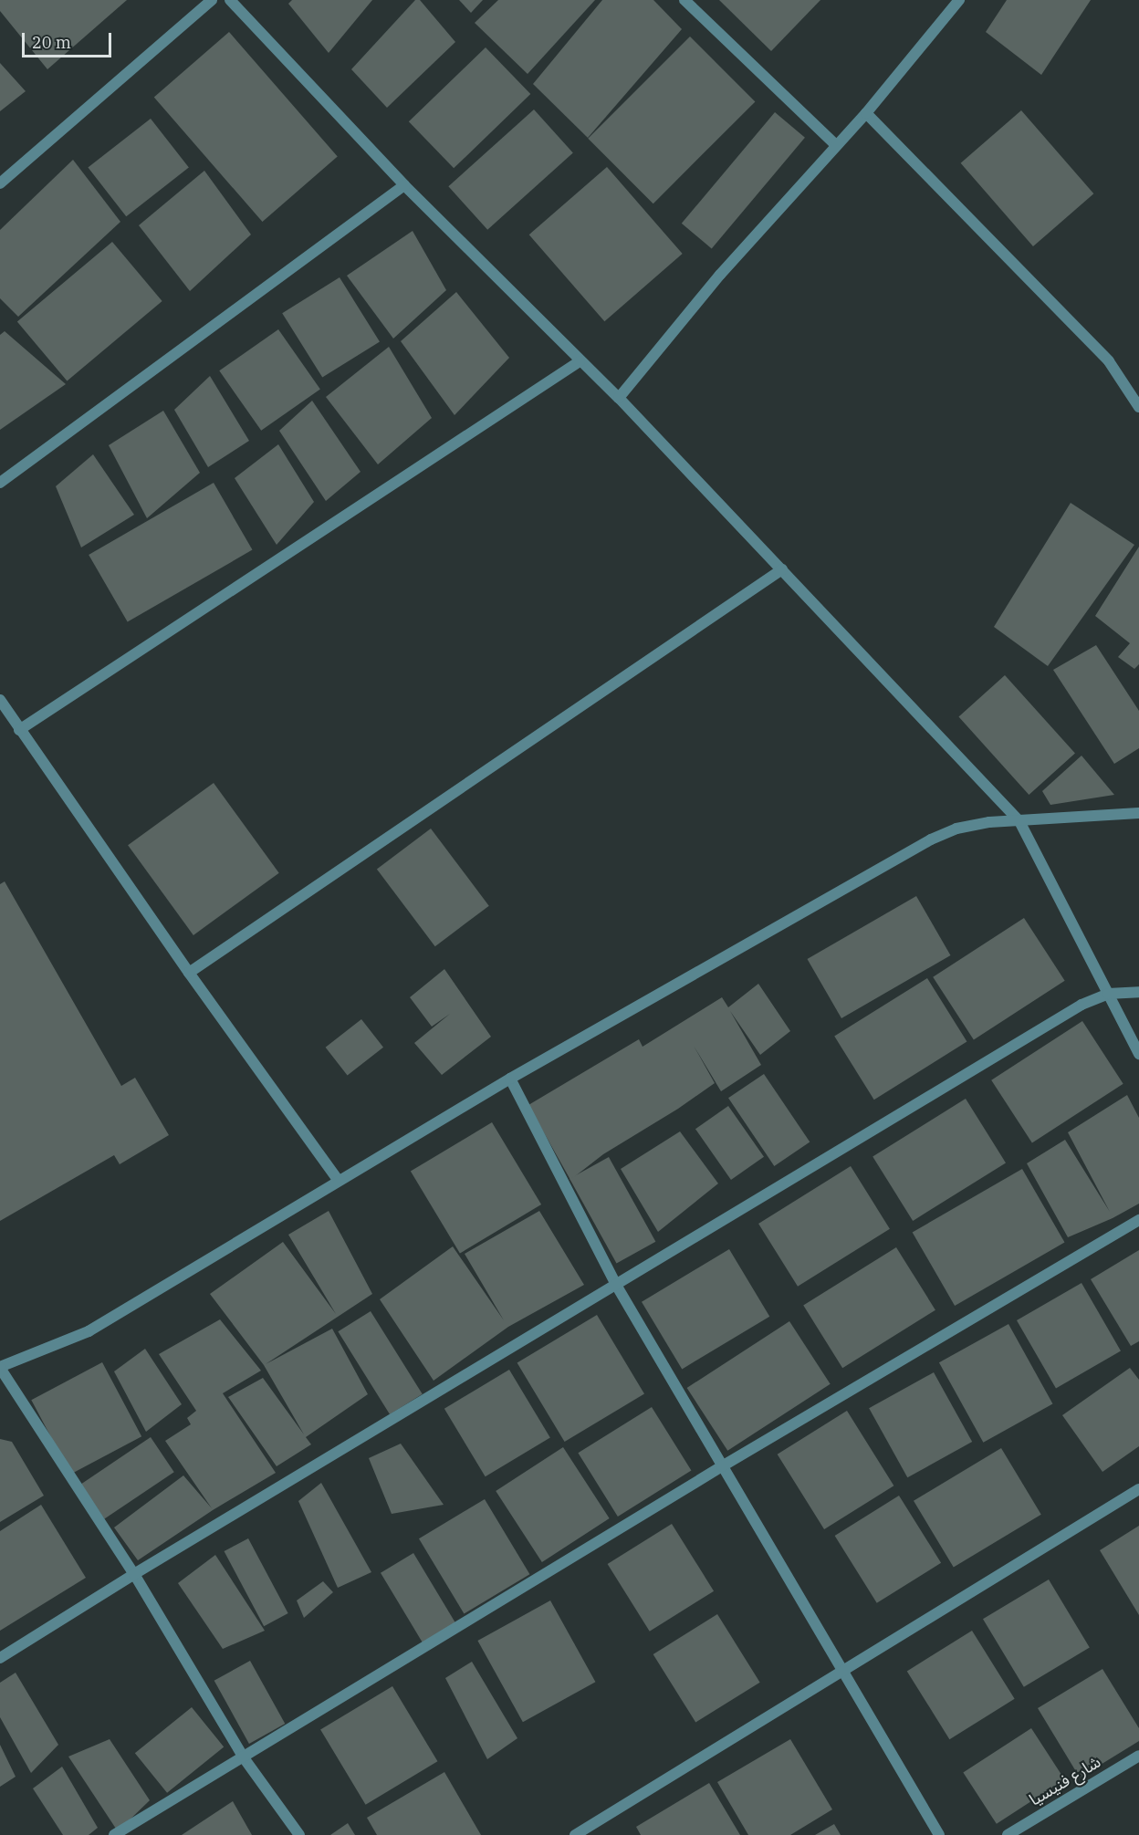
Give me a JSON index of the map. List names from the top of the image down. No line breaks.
{"streets":{"street":["شارع فنيسيا"]},"scale_bar":"20 m"}
